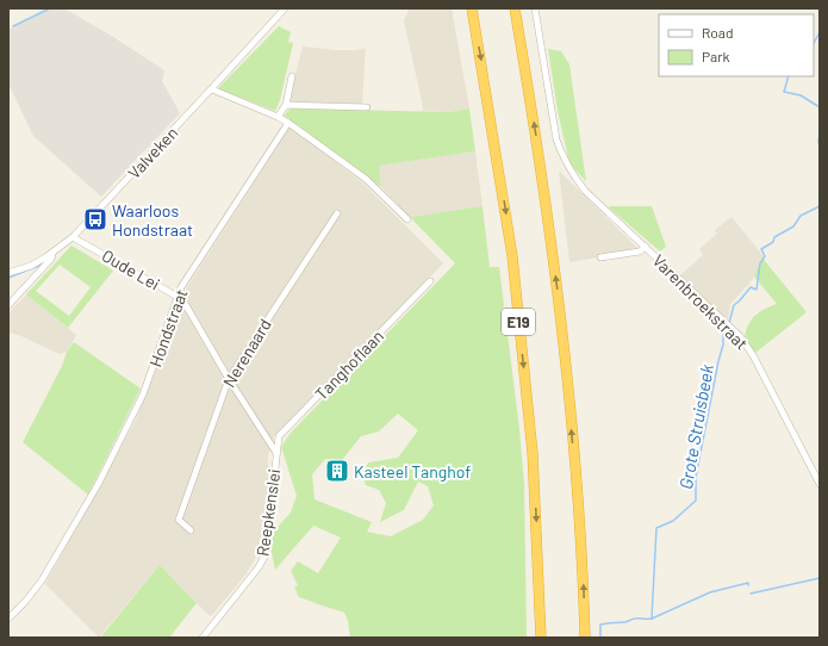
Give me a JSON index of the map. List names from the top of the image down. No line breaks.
{"streets":{"highway":["E19"],"street":["Valveken","Oude Lei","Varenbroekstraat","Hondstraat","Nerenaard","Tanghoflaan","Reepkenslei"]},"crossings":[["Valveken","Oude Lei"],["Oude Lei","Hondstraat"],["Oude Lei","Nerenaard"],["Oude Lei","Tanghoflaan"],["Oude Lei","Reepkenslei"],["Tanghoflaan","Reepkenslei"]],"water":["Grote Struisbeek"],"places":{"bus stop":["Waarloos Hondstraat"],"building":["Kasteel Tanghof"]},"legend":["Road","Park"]}
